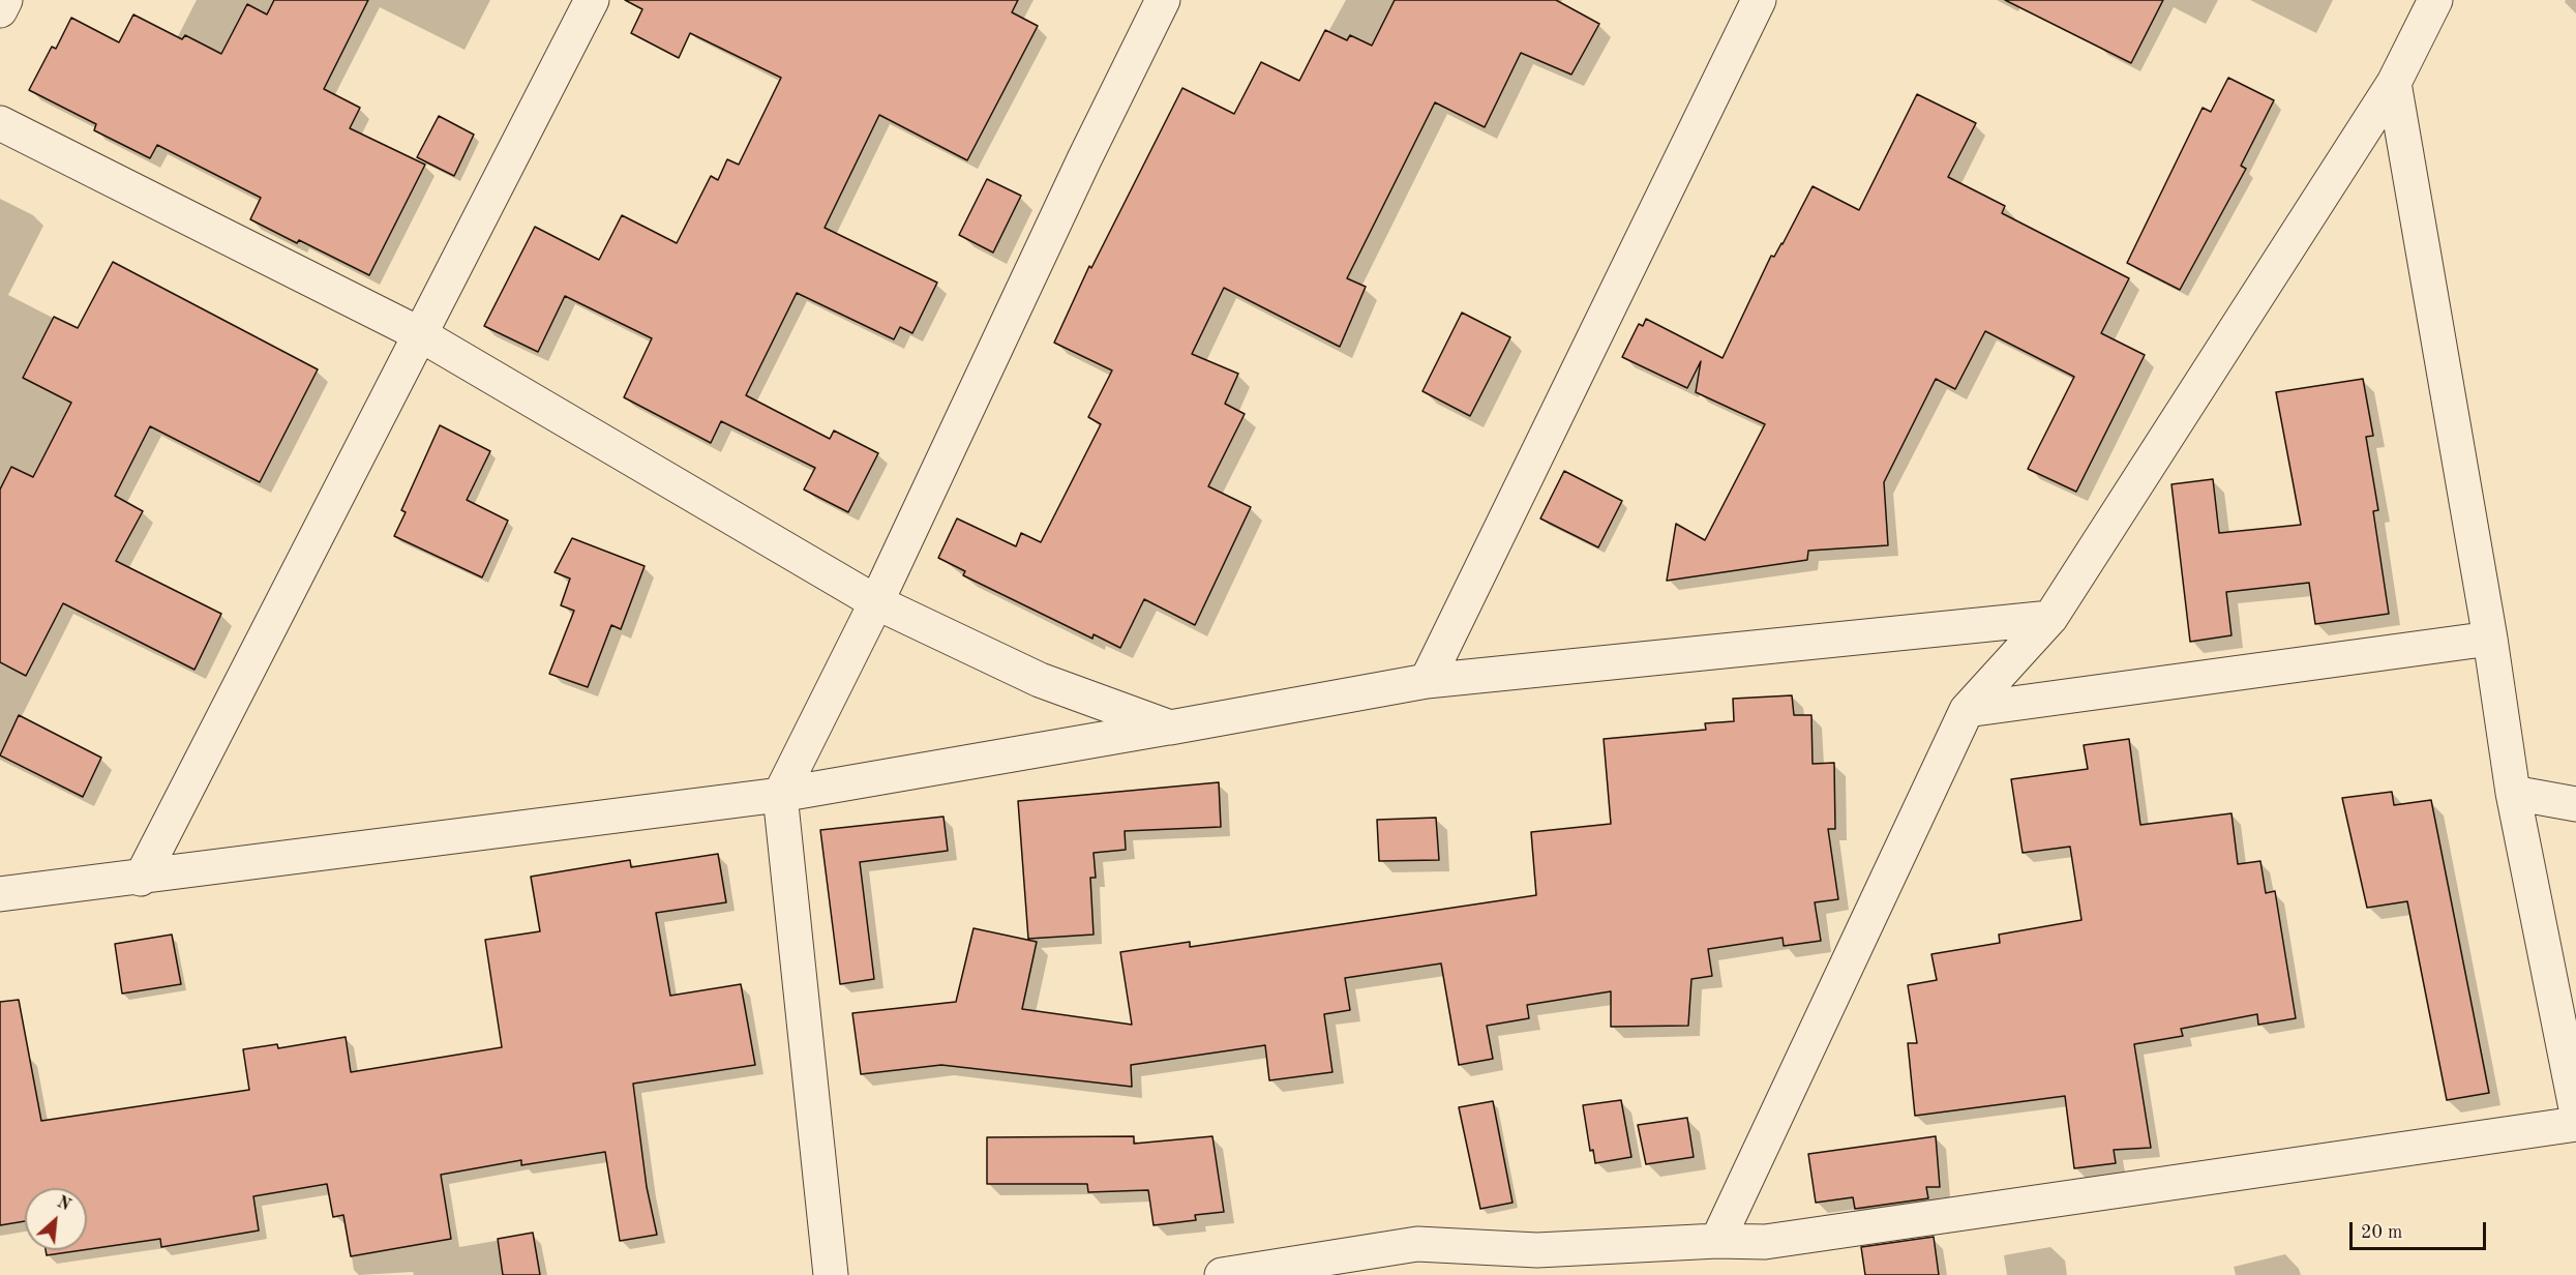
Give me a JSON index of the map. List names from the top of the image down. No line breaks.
{"scale_bar":"20 m","north":"top right"}
